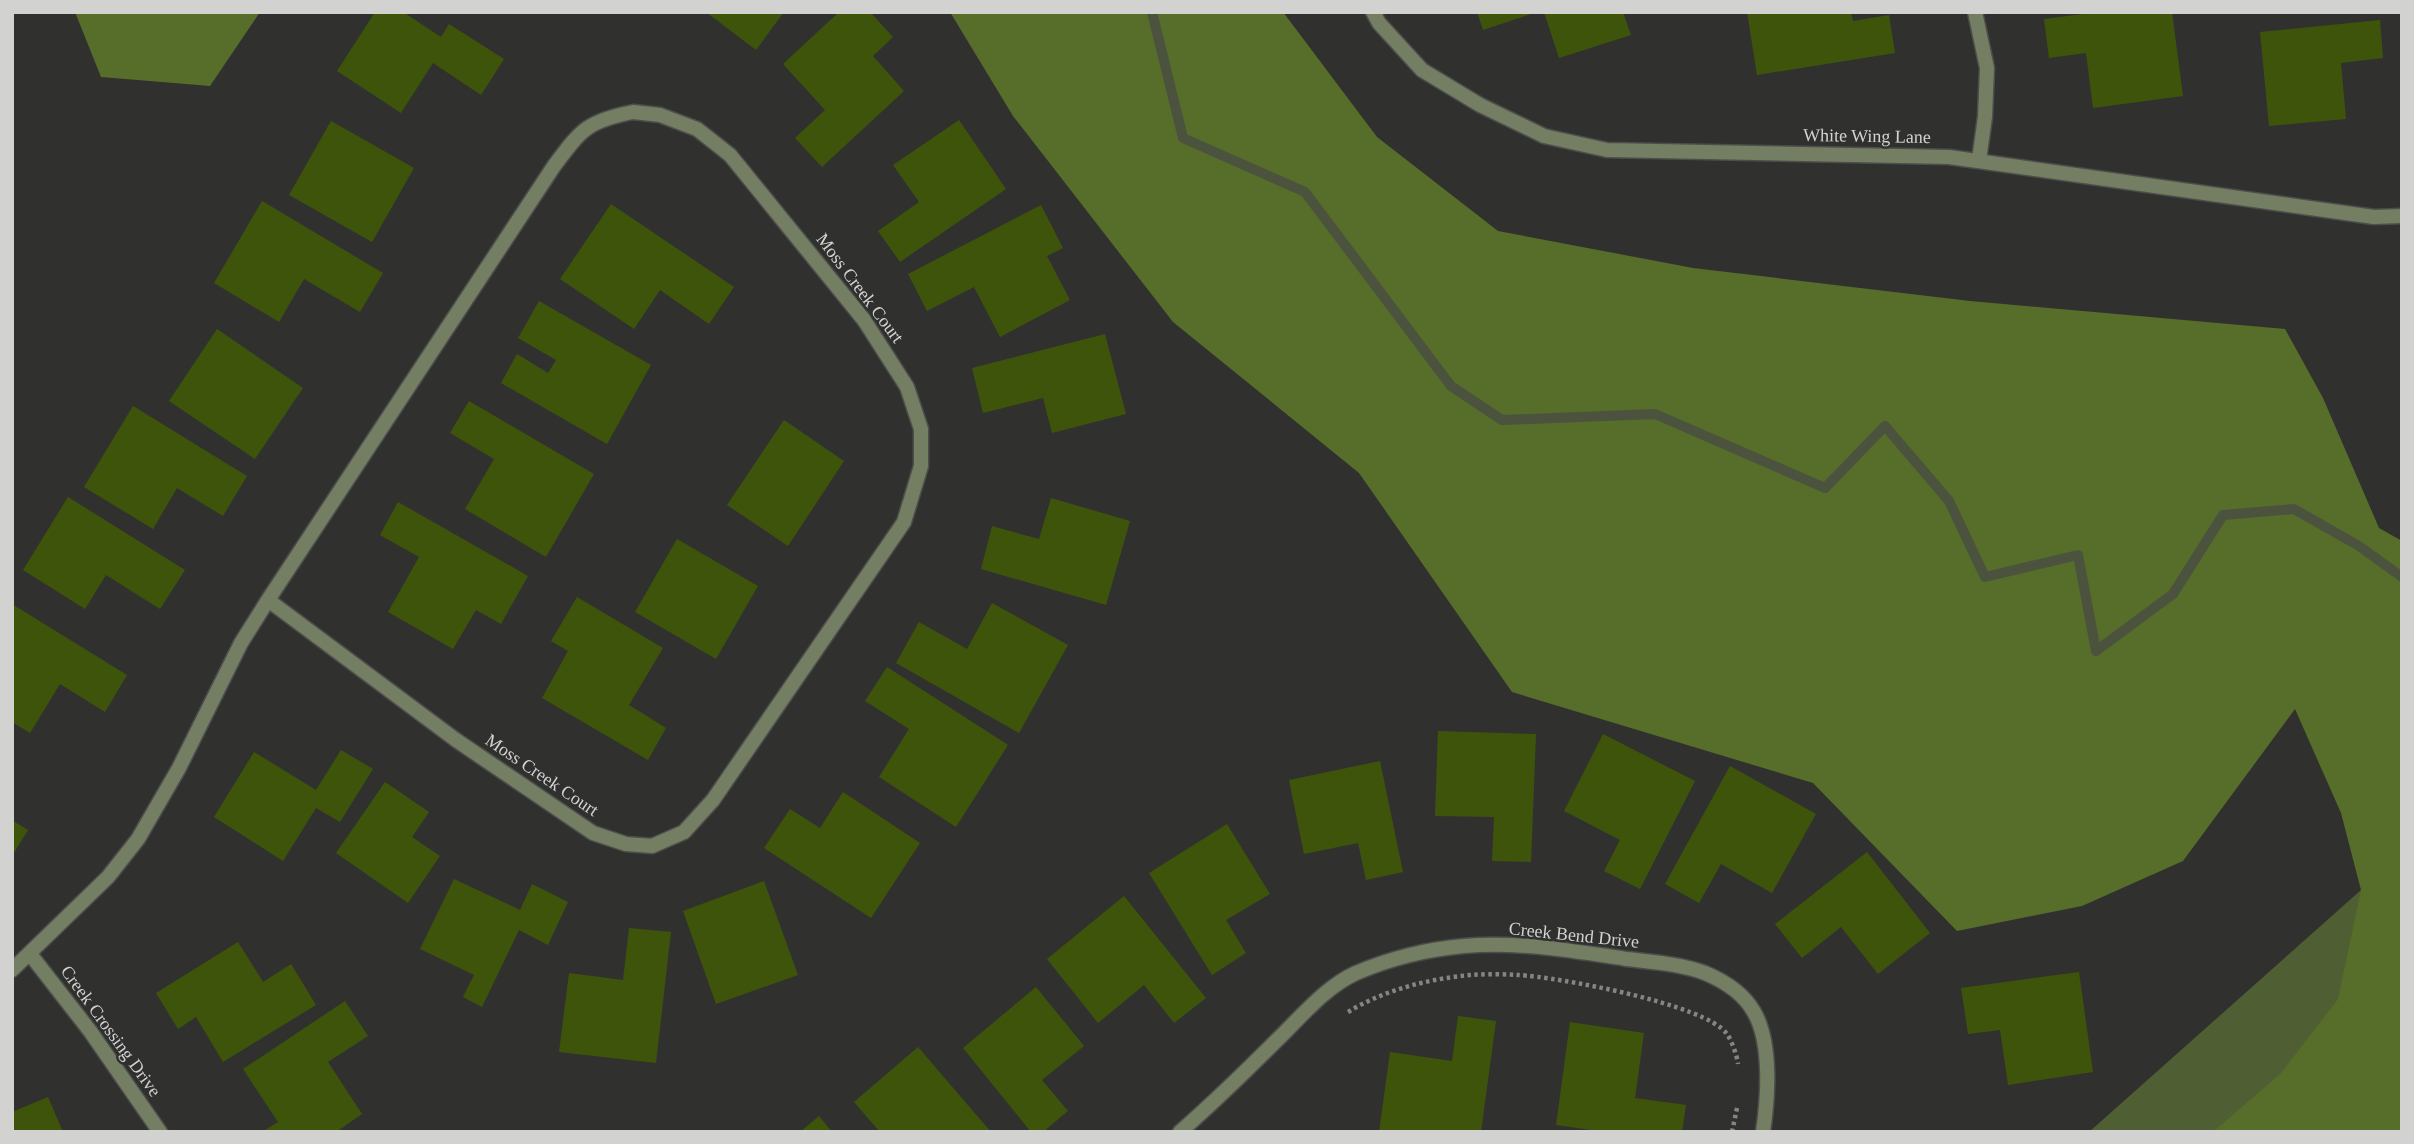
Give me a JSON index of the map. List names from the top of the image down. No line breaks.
{"streets":{"street":["White Wing Lane","Moss Creek Court","Creek Bend Drive","Creek Crossing Drive"]},"crossings":[["Moss Creek Court","Creek Crossing Drive"]]}
